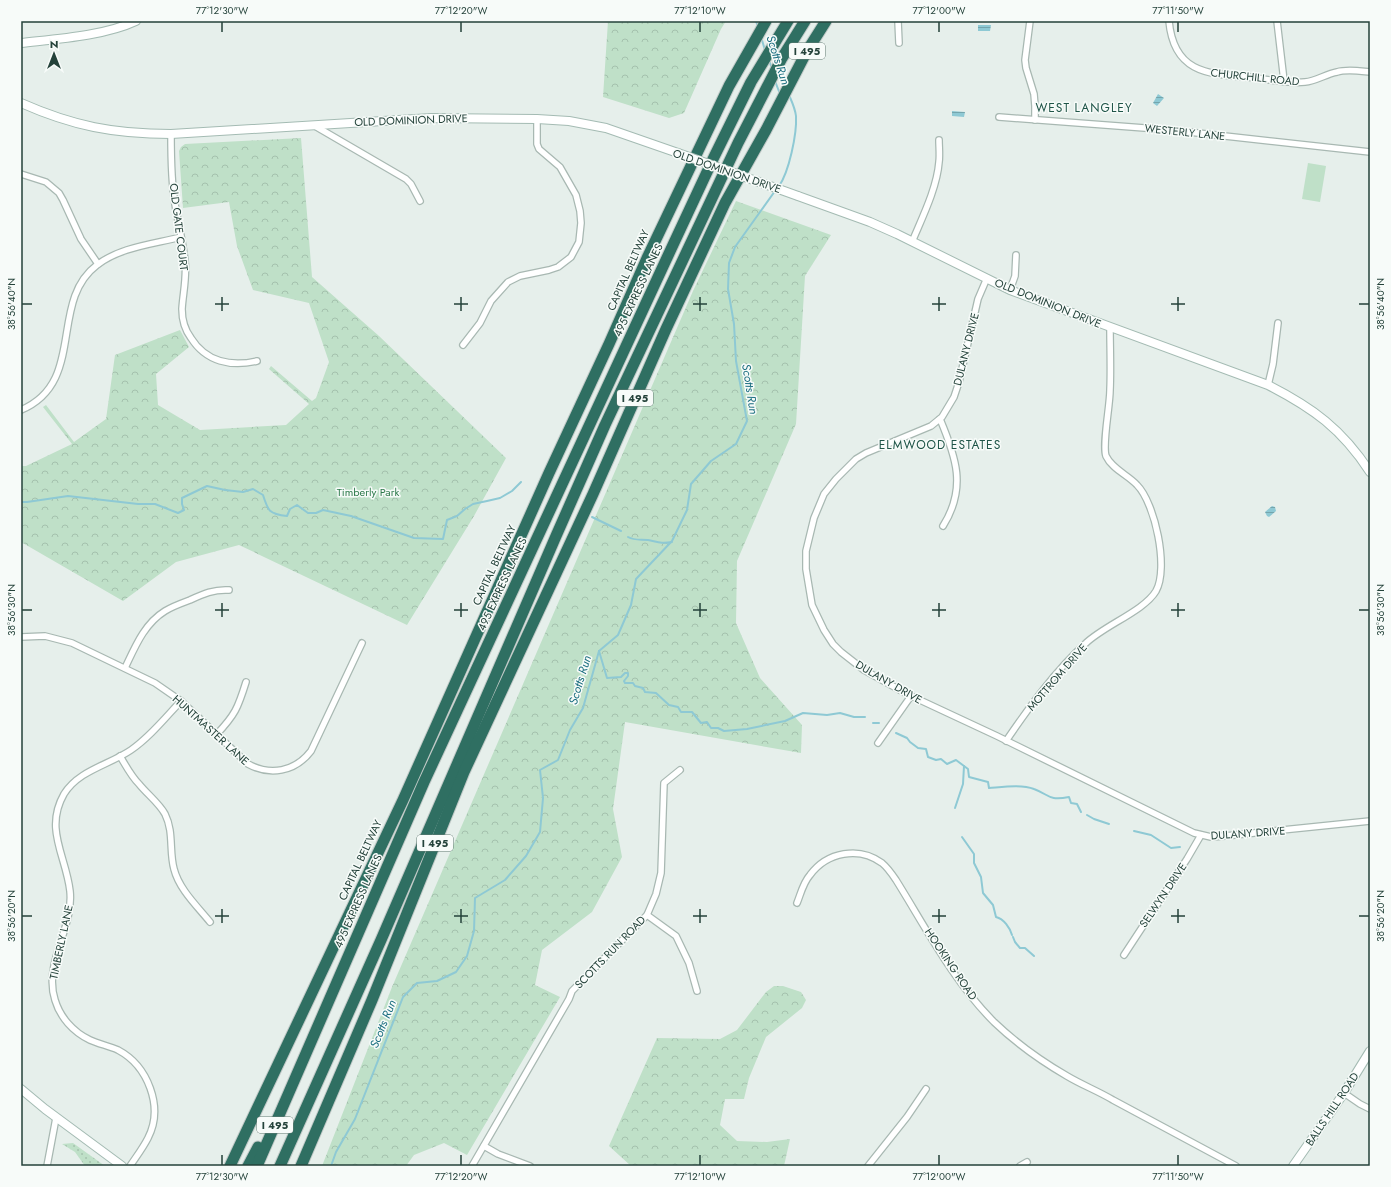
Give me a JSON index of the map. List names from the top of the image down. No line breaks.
{"streets":{"highway":["I 495","CAPITAL BELTWAY","495 EXPRESS LANES"],"main road":["OLD DOMINION DRIVE","BALLS HILL ROAD"],"street":["CHURCHILL ROAD","WESTERLY LANE","OLD GATE COURT","DULANY DRIVE","MOTTROM DRIVE","HUNTMASTER LANE","SELWYN DRIVE","TIMBERLY LANE","SCOTTS RUN ROAD","HOOKING ROAD"]},"crossings":[["OLD DOMINION DRIVE","OLD GATE COURT"],["OLD DOMINION DRIVE","DULANY DRIVE"],["OLD DOMINION DRIVE","MOTTROM DRIVE"],["DULANY DRIVE","MOTTROM DRIVE"],["DULANY DRIVE","SELWYN DRIVE"],["HUNTMASTER LANE","TIMBERLY LANE"]],"districts":["WEST LANGLEY","ELMWOOD ESTATES"],"water":["Scotts Run"],"parks":["Timberly Park"],"north":"top","coordinates":["77°12'30\"W","77°12'20\"W","77°12'10\"W","77°12'00\"W","77°11'50\"W","38°56'40\"N","38°56'30\"N","38°56'20\"N"]}
